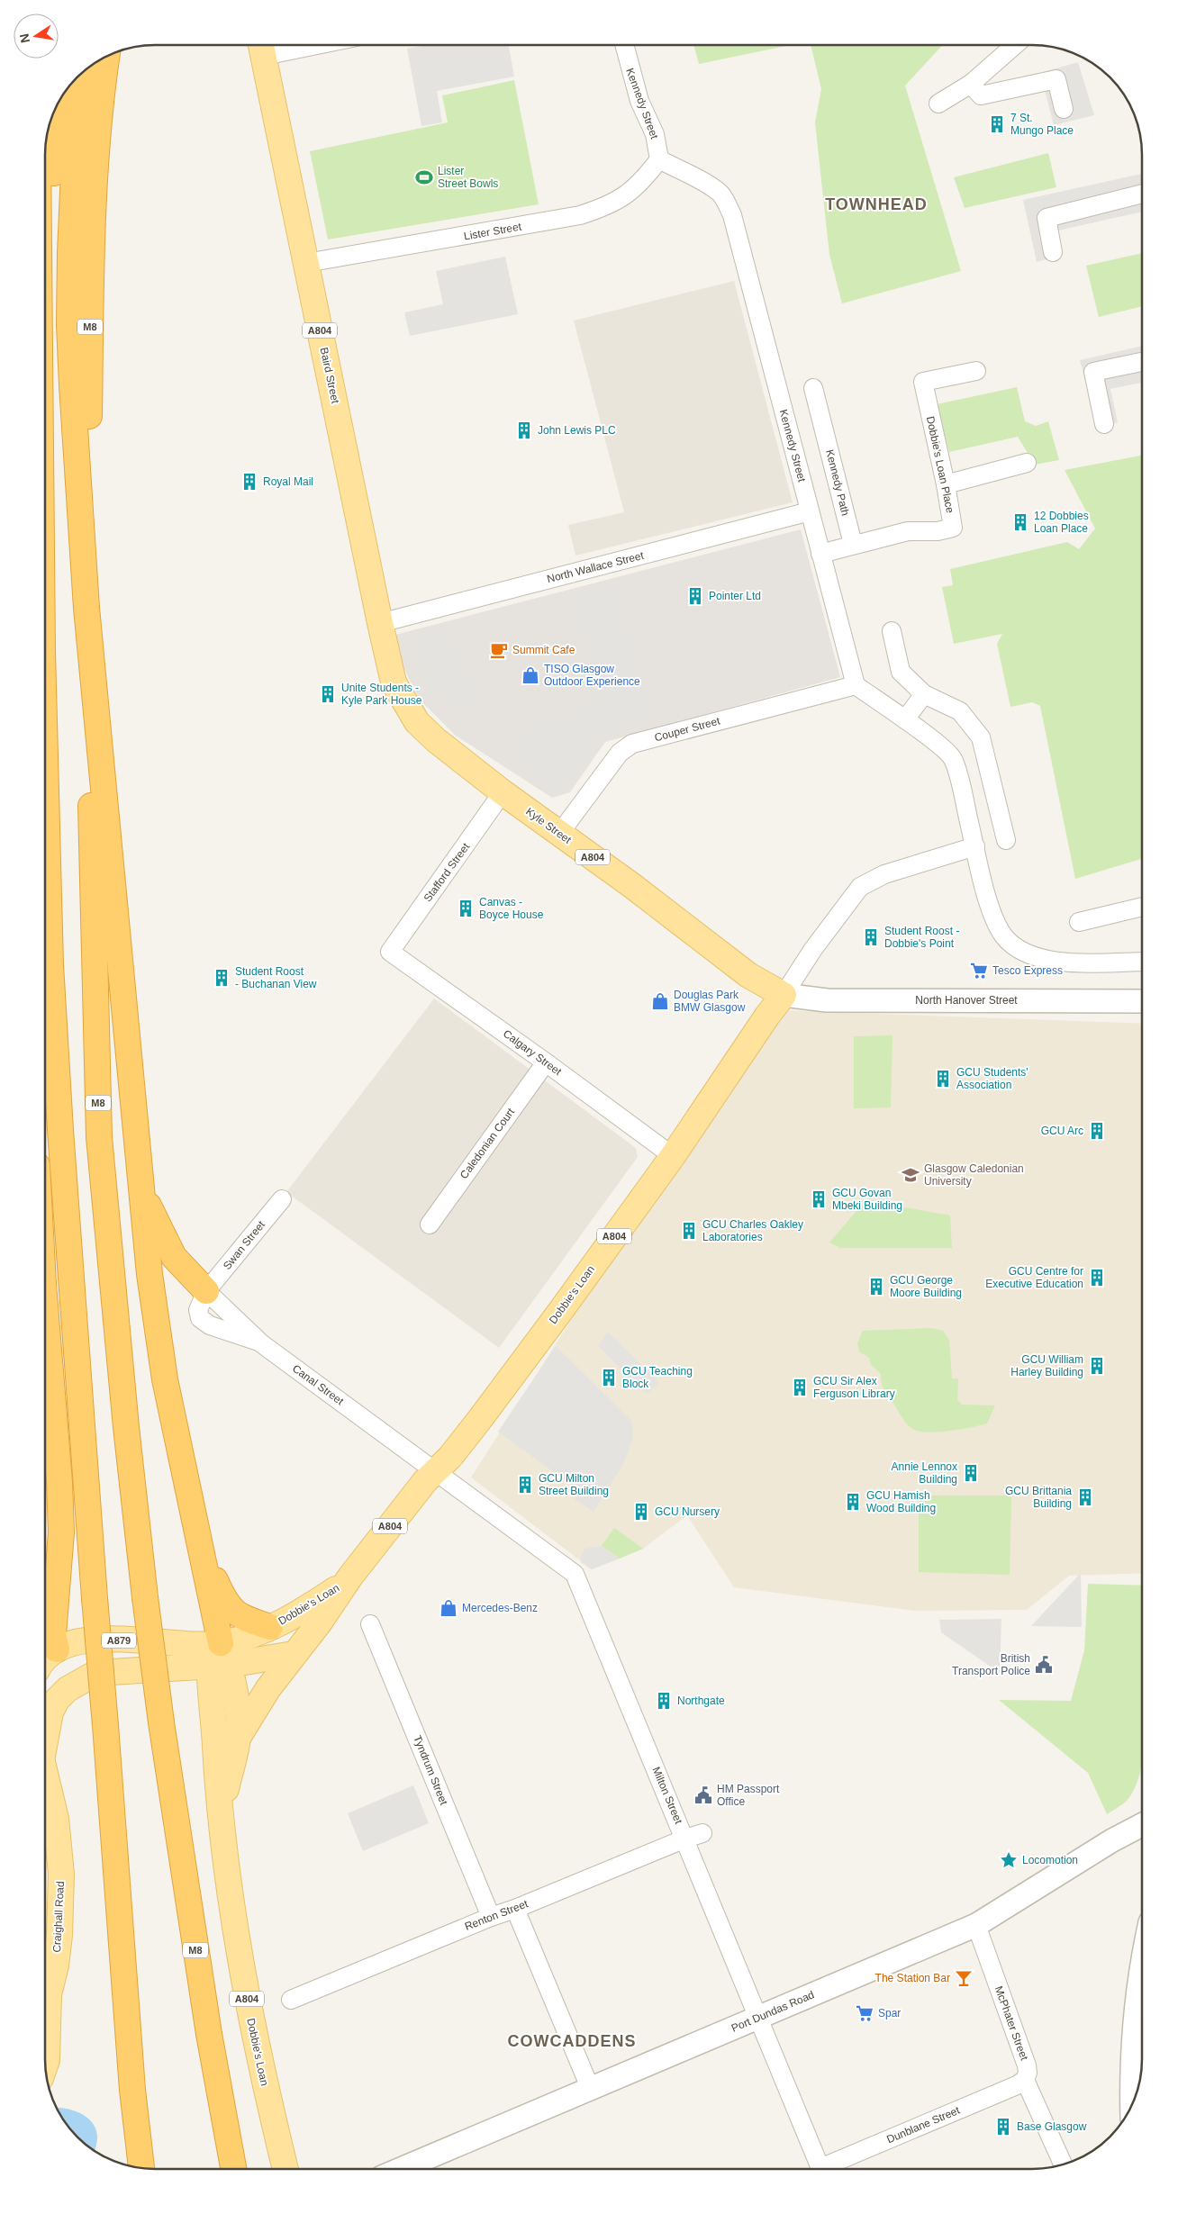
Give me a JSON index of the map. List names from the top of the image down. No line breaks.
{"streets":{"highway":["M8"],"main road":["A804","Baird Street","Kyle Street","Dobbie's Loan","A879","Craighall Road"],"street":["Kennedy Street","Lister Street","Dobbie's Loan Place","Kennedy Path","North Wallace Street","Couper Street","Stafford Street","North Hanover Street","Calgary Street","Caledonian Court","Swan Street","Canal Street","Tyndrum Street","Milton Street","Renton Street","Port Dundas Road","McPhater Street","Dunblane Street"]},"crossings":[["Kennedy Street","Lister Street"],["Kennedy Street","North Wallace Street"],["Kennedy Street","Couper Street"],["Lister Street","Baird Street"],["Baird Street","North Wallace Street"],["Baird Street","Kyle Street"],["Dobbie's Loan Place","Kennedy Path"],["Couper Street","Kyle Street"],["Kyle Street","Stafford Street"],["Kyle Street","North Hanover Street"],["Kyle Street","Dobbie's Loan"],["Stafford Street","Calgary Street"],["North Hanover Street","Dobbie's Loan"],["Calgary Street","Caledonian Court"],["Calgary Street","Dobbie's Loan"],["Swan Street","Canal Street"],["Dobbie's Loan","Canal Street"],["Dobbie's Loan","A879"],["Dobbie's Loan","Milton Street"],["Dobbie's Loan","Craighall Road"],["Canal Street","Milton Street"],["A879","Craighall Road"],["Tyndrum Street","Renton Street"],["Milton Street","Renton Street"],["Milton Street","Port Dundas Road"],["Port Dundas Road","McPhater Street"],["McPhater Street","Dunblane Street"]],"districts":["TOWNHEAD","COWCADDENS"],"places":{"building":["7 St. Mungo Place","John Lewis PLC","Royal Mail","12 Dobbies Loan Place","Pointer Ltd","Unite Students - Kyle Park House","Canvas - Boyce House","Student Roost - Dobbie's Point","Student Roost - Buchanan View","GCU Students' Association","GCU Arc","GCU Govan Mbeki Building","GCU Charles Oakley Laboratories","GCU Centre for Executive Education","GCU George Moore Building","GCU William Harley Building","GCU Teaching Block","GCU Sir Alex Ferguson Library","Annie Lennox Building","GCU Milton Street Building","GCU Brittania Building","GCU Hamish Wood Building","GCU Nursery","Northgate","Base Glasgow"],"sports":["Lister Street Bowls"],"cafe":["Summit Cafe"],"shop":["TISO Glasgow Outdoor Experience","Douglas Park BMW Glasgow","Mercedes-Benz"],"supermarket":["Tesco Express","Spar"],"school or university":["Glasgow Caledonian University"],"public building":["British Transport Police","HM Passport Office"],"place":["Locomotion"],"bar":["The Station Bar"]},"north":"left"}
